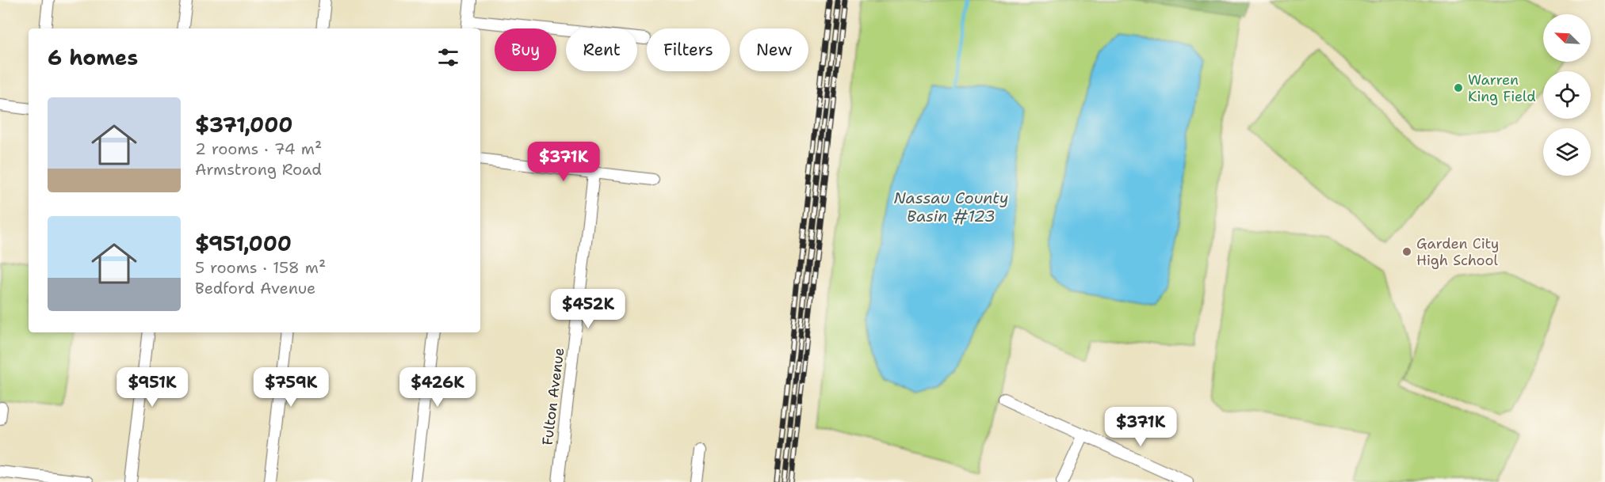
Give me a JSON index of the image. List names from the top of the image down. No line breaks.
{"streets":{"street":["Fulton Avenue"]},"water":["Nassau County Basin #123"],"places":["Warren King Field","Garden City High School"],"north":"top left","page":{"chip":["Buy","Rent","Filters","New"],"heading":"6 homes","list":[{"name":"$371,000","note":"2 rooms · 74 m² · Armstrong Road"},{"name":"$951,000","note":"5 rooms · 158 m² · Bedford Avenue"}],"price":["$371K","$452K","$951K","$759K","$426K","$371K"]}}
